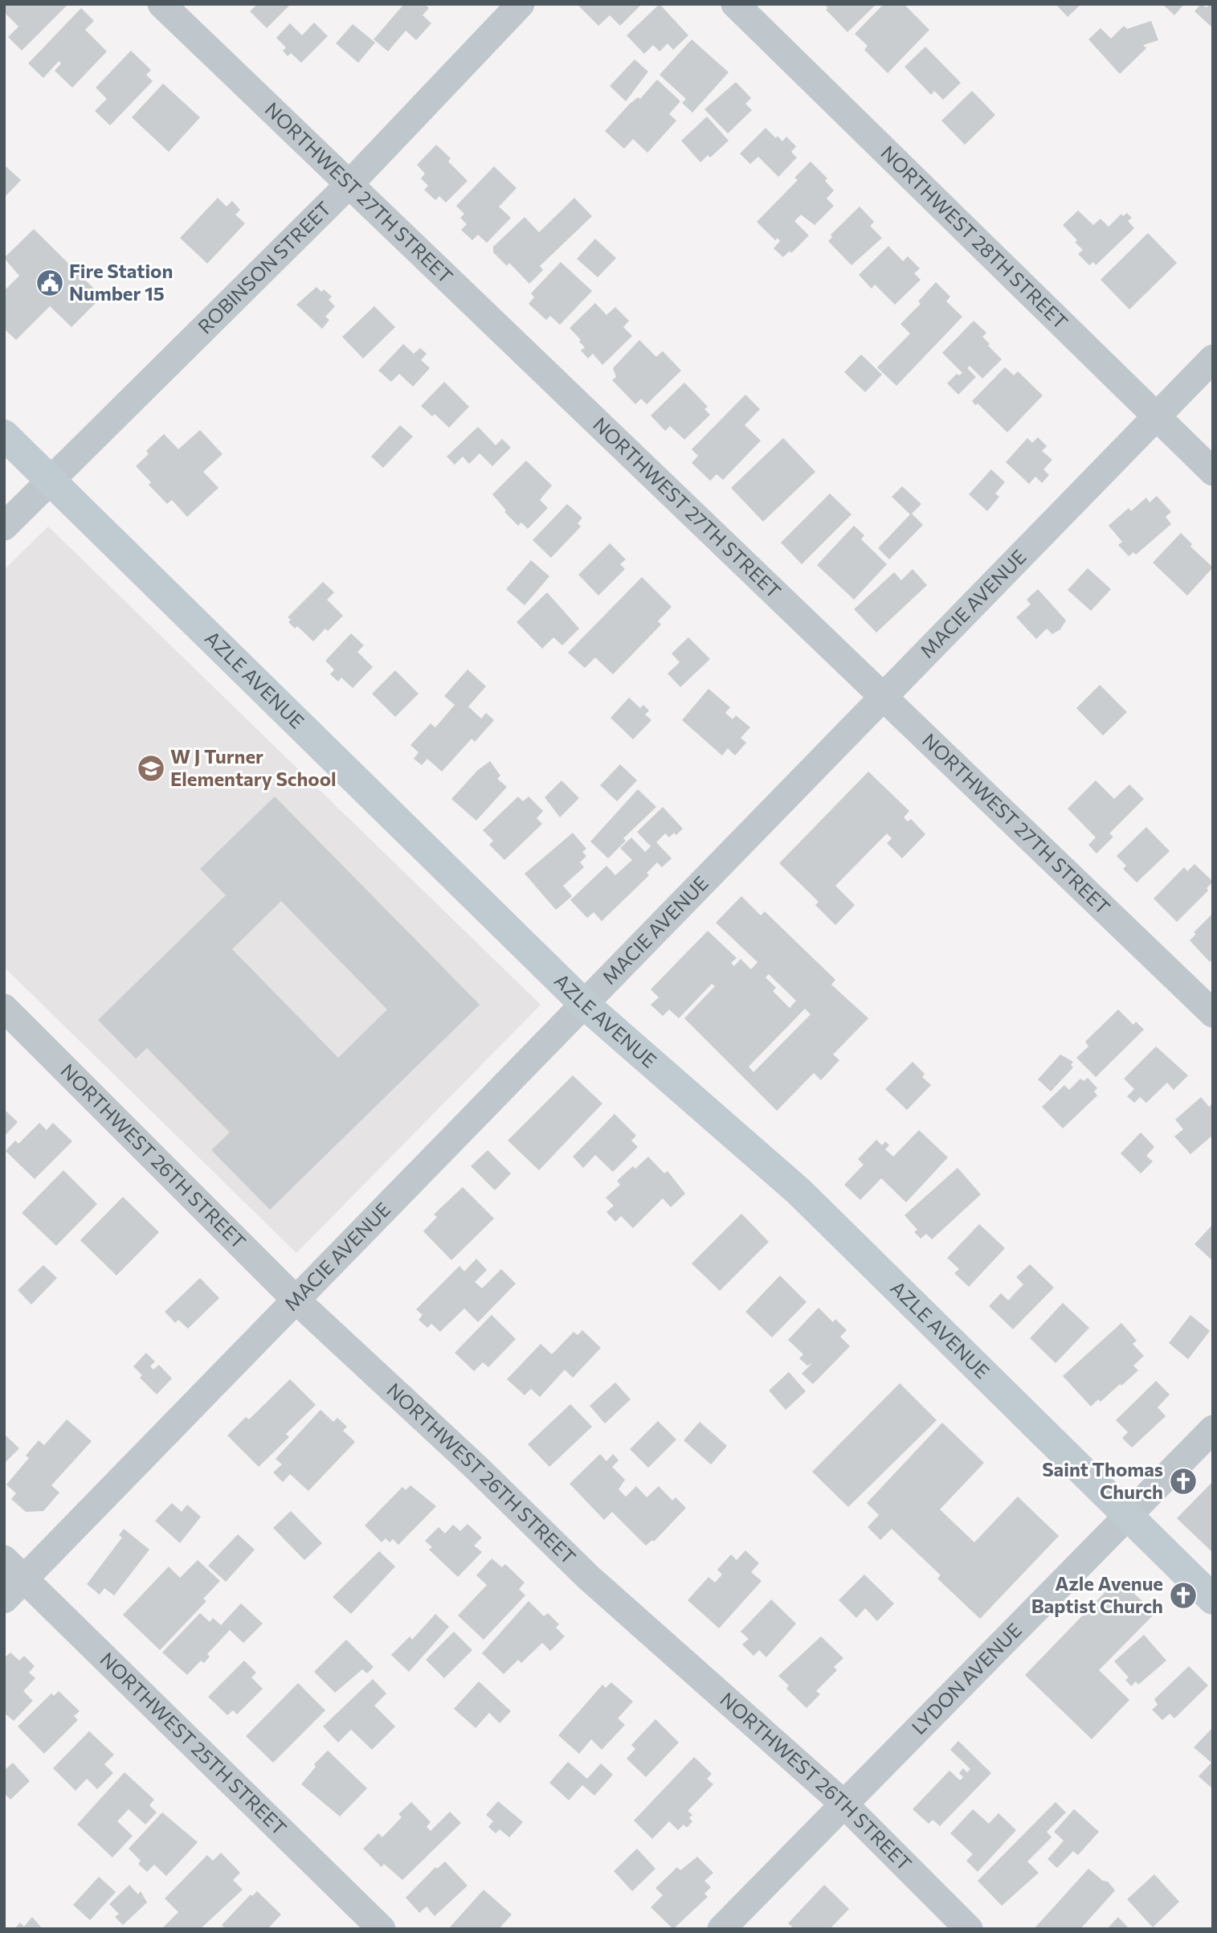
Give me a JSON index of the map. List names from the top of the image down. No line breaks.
{"streets":{"main road":["AZLE AVENUE"],"street":["NORTHWEST 27TH STREET","NORTHWEST 28TH STREET","ROBINSON STREET","MACIE AVENUE","NORTHWEST 26TH STREET","LYDON AVENUE","NORTHWEST 25TH STREET"]},"crossings":[["NORTHWEST 27TH STREET","ROBINSON STREET"],["NORTHWEST 27TH STREET","MACIE AVENUE"],["NORTHWEST 28TH STREET","MACIE AVENUE"],["ROBINSON STREET","AZLE AVENUE"],["MACIE AVENUE","AZLE AVENUE"],["MACIE AVENUE","NORTHWEST 26TH STREET"],["MACIE AVENUE","NORTHWEST 25TH STREET"],["AZLE AVENUE","LYDON AVENUE"],["NORTHWEST 26TH STREET","LYDON AVENUE"]],"places":{"public building":["Fire Station Number 15"],"school or university":["W J Turner Elementary School"],"church":["Saint Thomas Church","Azle Avenue Baptist Church"]}}
